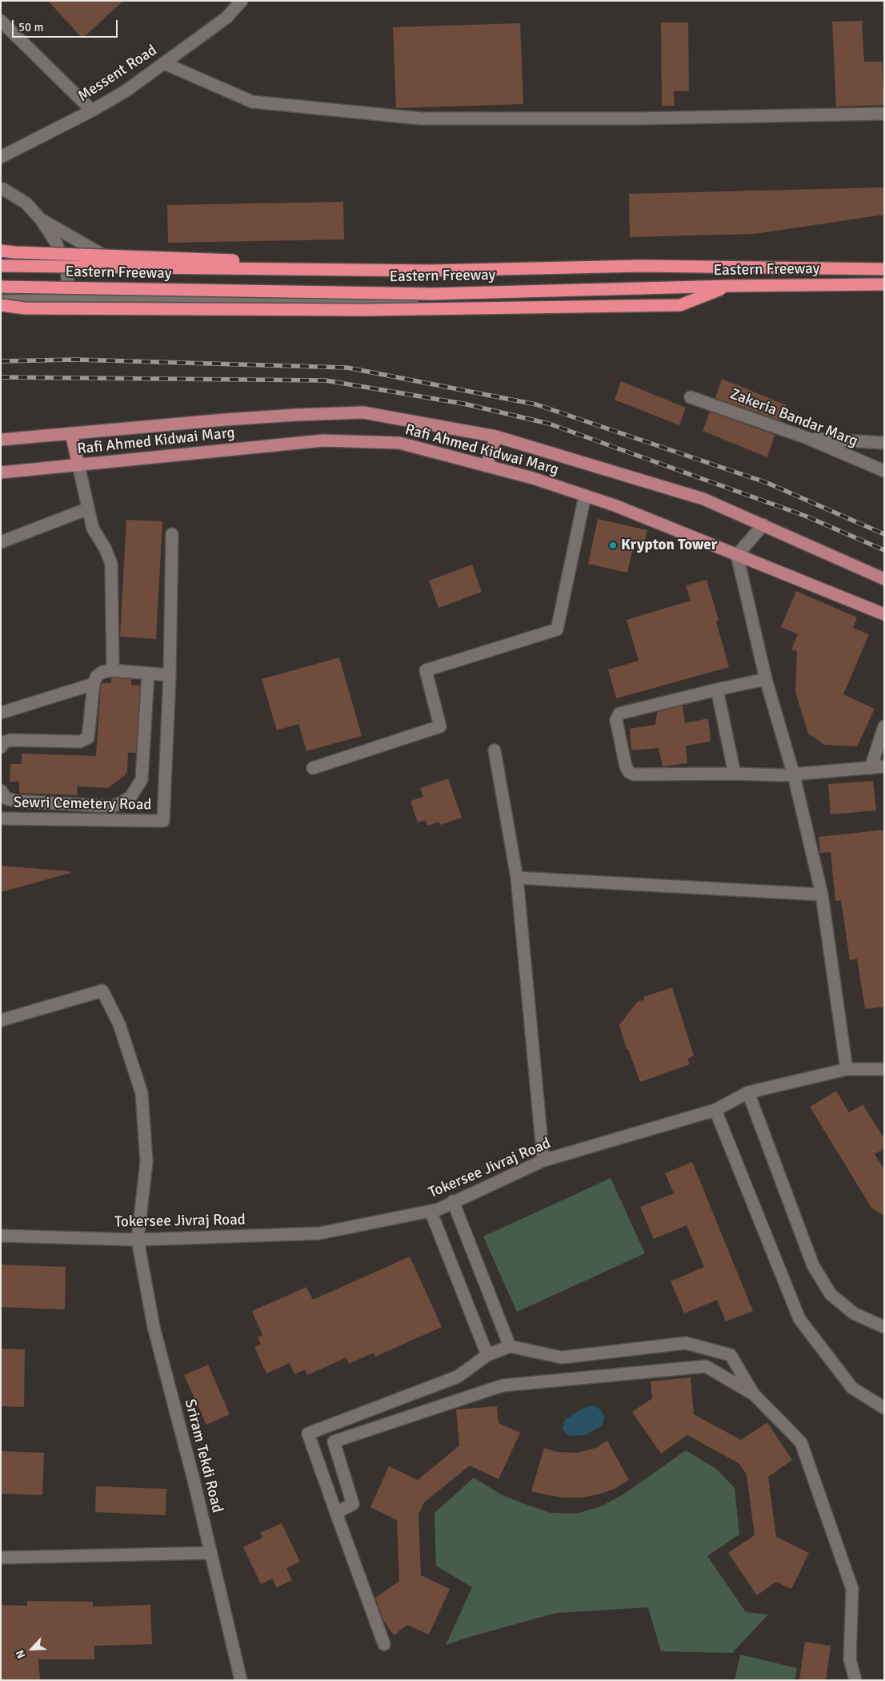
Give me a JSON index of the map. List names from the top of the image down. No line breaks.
{"streets":{"highway":["Eastern Freeway"],"main road":["Rafi Ahmed Kidwai Marg"],"street":["Messent Road","Zakeria Bandar Marg","Sewri Cemetery Road","Tokersee Jivraj Road","Sriram Tekdi Road"]},"crossings":[["Tokersee Jivraj Road","Sriram Tekdi Road"]],"places":["Krypton Tower"],"scale_bar":"50 m","north":"bottom left"}
